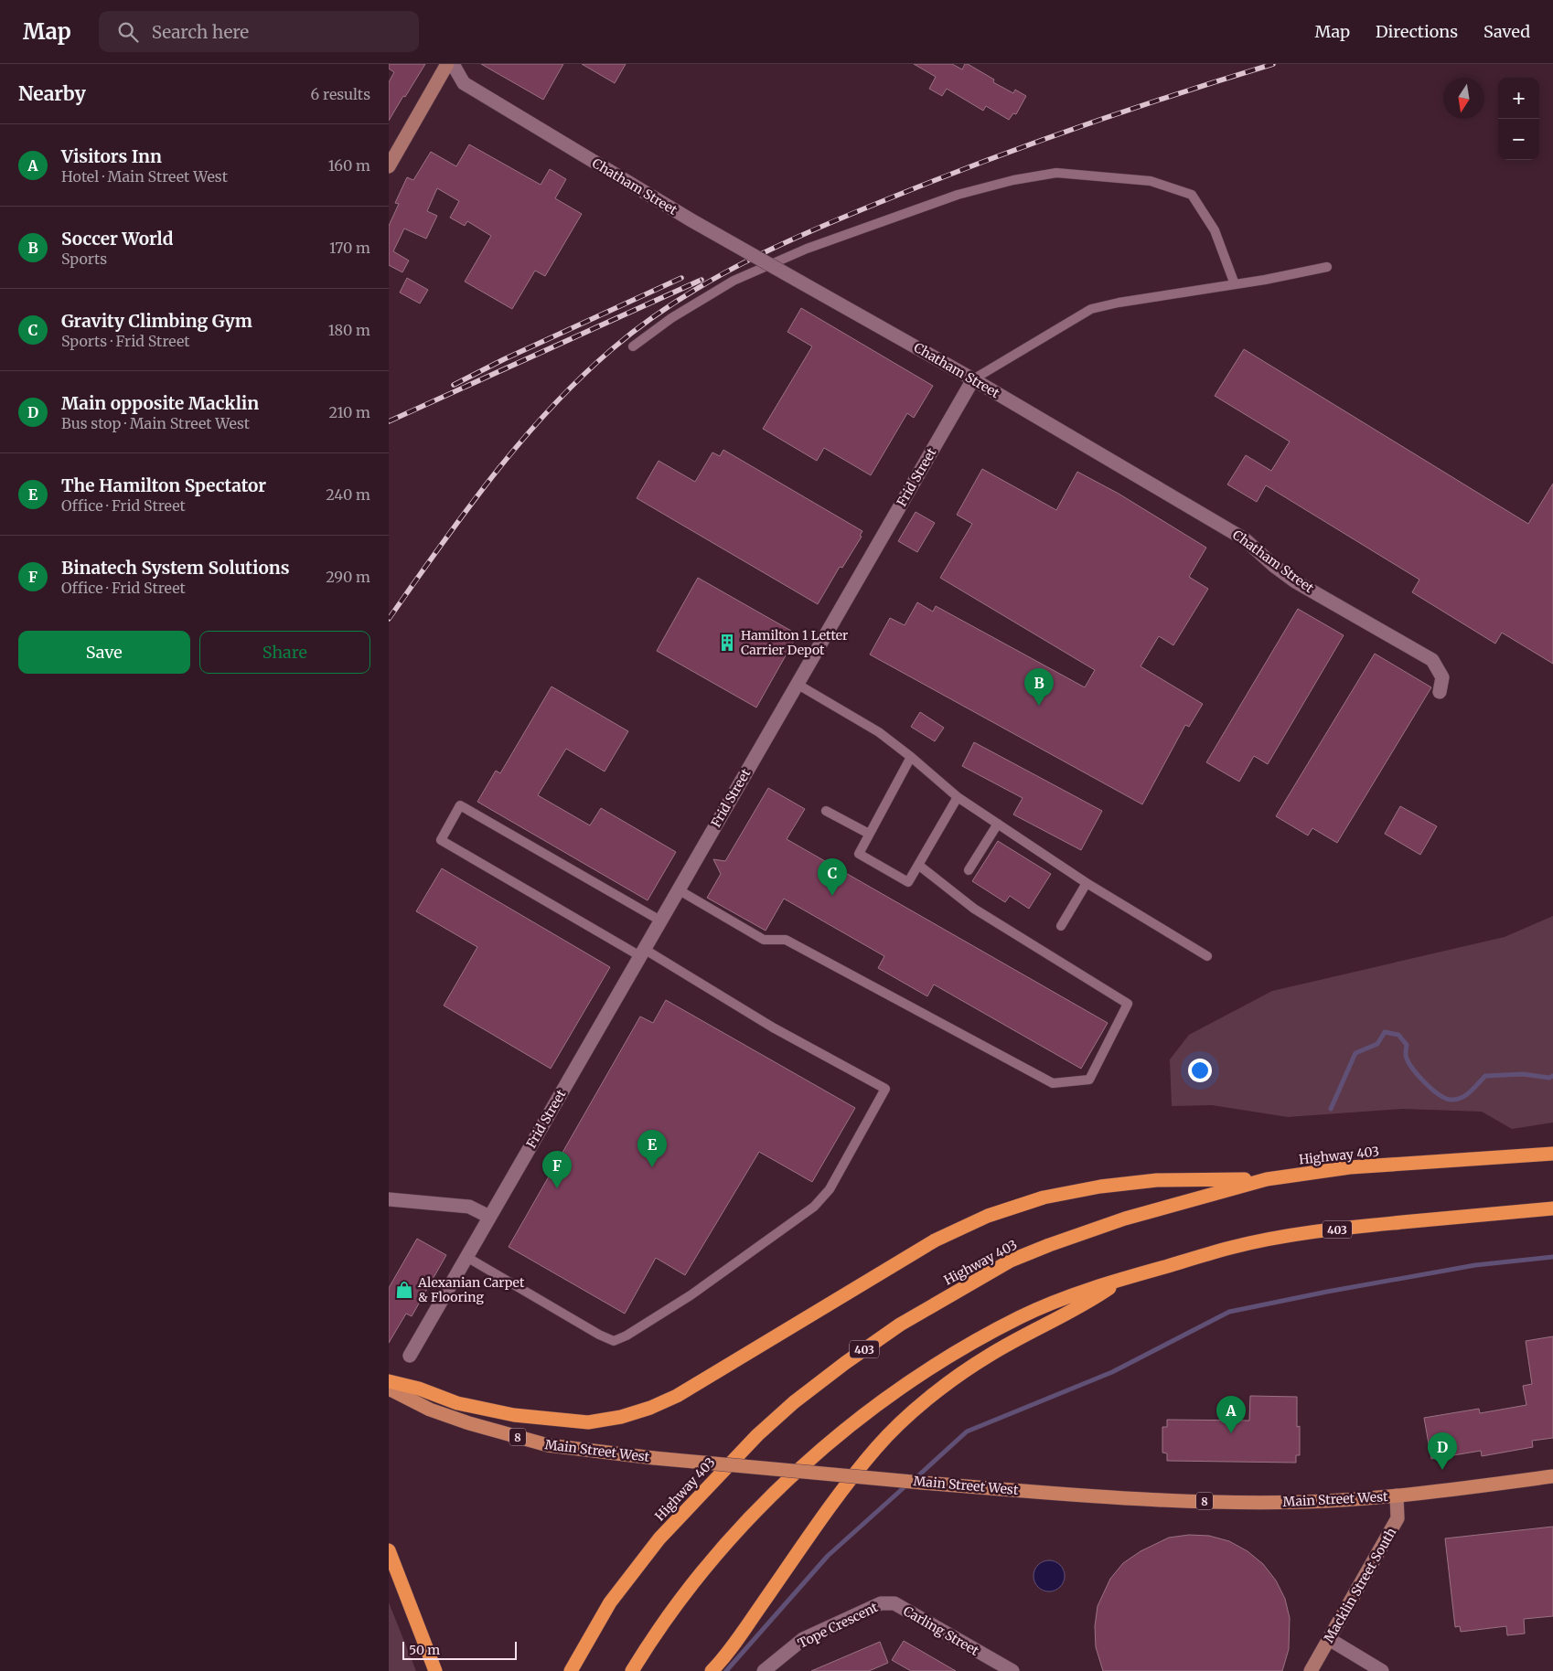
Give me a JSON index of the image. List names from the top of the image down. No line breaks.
{"streets":{"highway":["Highway 403","403"],"main road":["8","Main Street West"],"street":["Chatham Street","Frid Street","Macklin Street South","Tope Crescent","Carling Street"]},"crossings":[["Chatham Street","Frid Street"],["Main Street West","Macklin Street South"],["Tope Crescent","Carling Street"]],"places":{"building":["Hamilton 1 Letter Carrier Depot"],"shop":["Alexanian Carpet & Flooring"]},"scale_bar":"50 m","north":"bottom","page":{"header":"Map","search":"Search here","nav":["Map","Directions","Saved"],"heading":["Nearby","6 results"],"map_buttons":["+","−"],"list":[{"mark":"A","name":"Visitors Inn","note":"Hotel · Main Street West","value":"160 m"},{"mark":"B","name":"Soccer World","note":"Sports","value":"170 m"},{"mark":"C","name":"Gravity Climbing Gym","note":"Sports · Frid Street","value":"180 m"},{"mark":"D","name":"Main opposite Macklin","note":"Bus stop · Main Street West","value":"210 m"},{"mark":"E","name":"The Hamilton Spectator","note":"Office · Frid Street","value":"240 m"},{"mark":"F","name":"Binatech System Solutions","note":"Office · Frid Street","value":"290 m"}],"buttons":["Save","Share"],"pins":["B","C","E","F","A","D"],"scale":"50 m"}}
